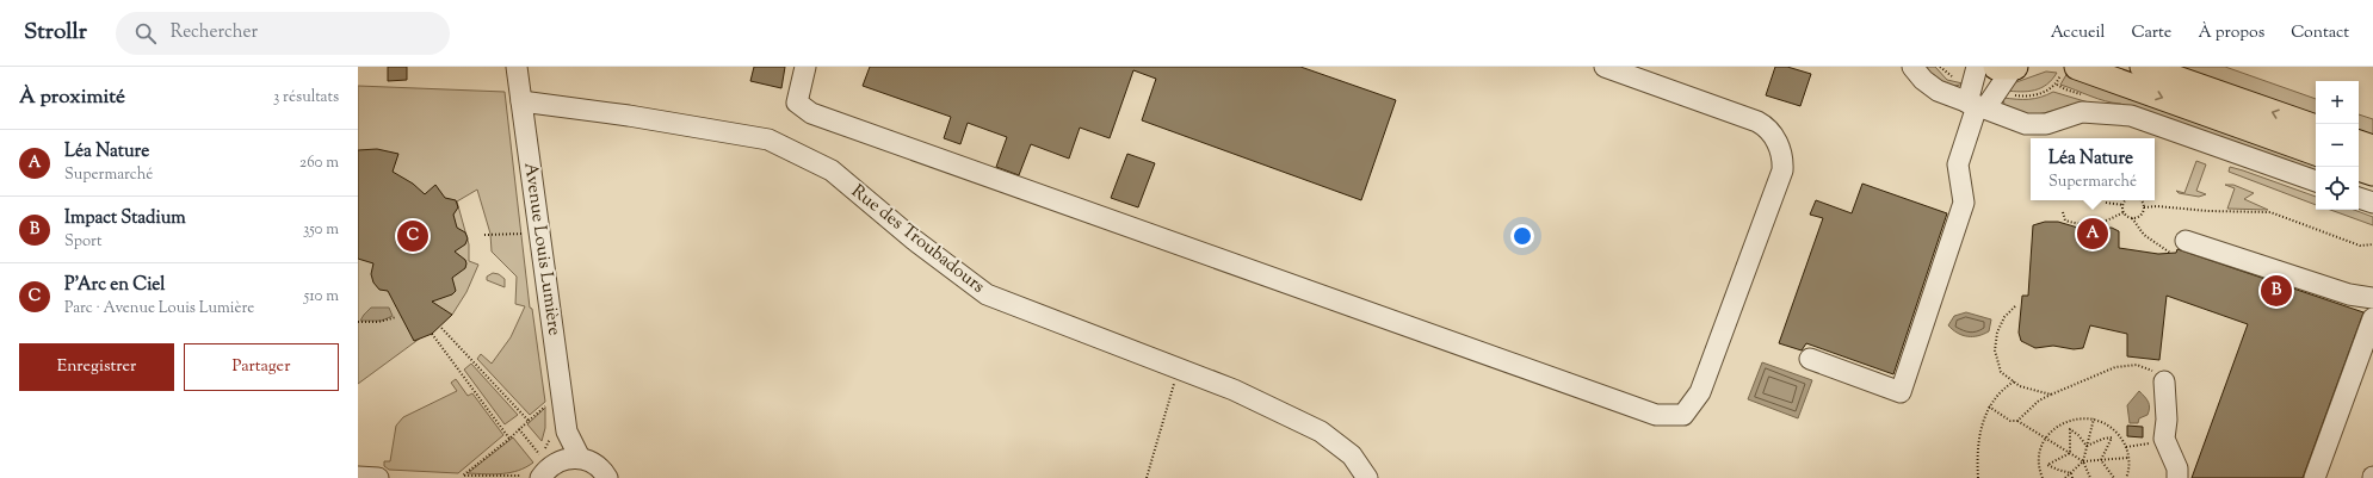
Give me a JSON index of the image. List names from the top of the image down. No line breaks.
{"streets":{"street":["Rue des Troubadours","Avenue Louis Lumière"]},"crossings":[["Rue des Troubadours","Avenue Louis Lumière"]],"page":{"header":"Strollr","search":"Rechercher","nav":["Accueil","Carte","À propos","Contact"],"heading":["À proximité","3 résultats"],"map_buttons":["+","−"],"list":[{"mark":"A","name":"Léa Nature","note":"Supermarché","value":"260 m"},{"mark":"B","name":"Impact Stadium","note":"Sport","value":"350 m"},{"mark":"C","name":"P'Arc en Ciel","note":"Parc · Avenue Louis Lumière","value":"510 m"}],"popup":["Léa Nature","Supermarché"],"pins":["A","C","B"],"buttons":["Enregistrer","Partager"]}}
